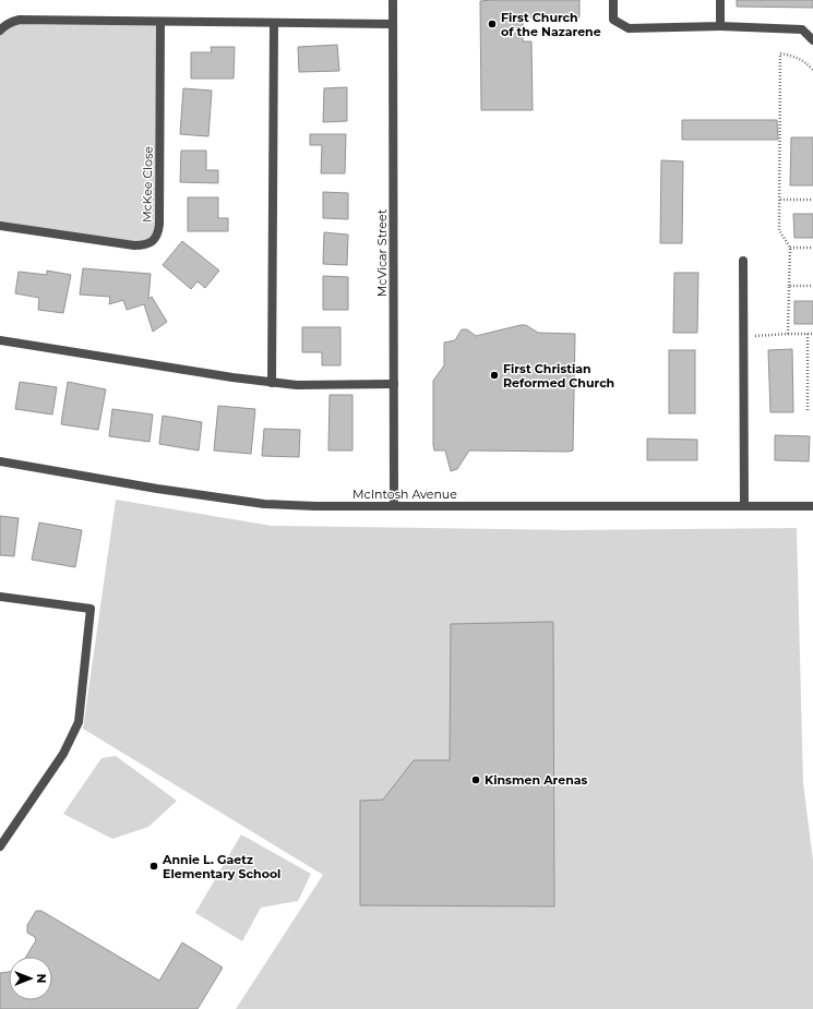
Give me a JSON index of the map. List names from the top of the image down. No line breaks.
{"streets":{"street":["McKee Close","McVicar Street","McIntosh Avenue"]},"crossings":[["McVicar Street","McIntosh Avenue"]],"places":["First Church of the Nazarene","First Christian Reformed Church","Kinsmen Arenas","Annie L. Gaetz Elementary School"],"north":"right"}
